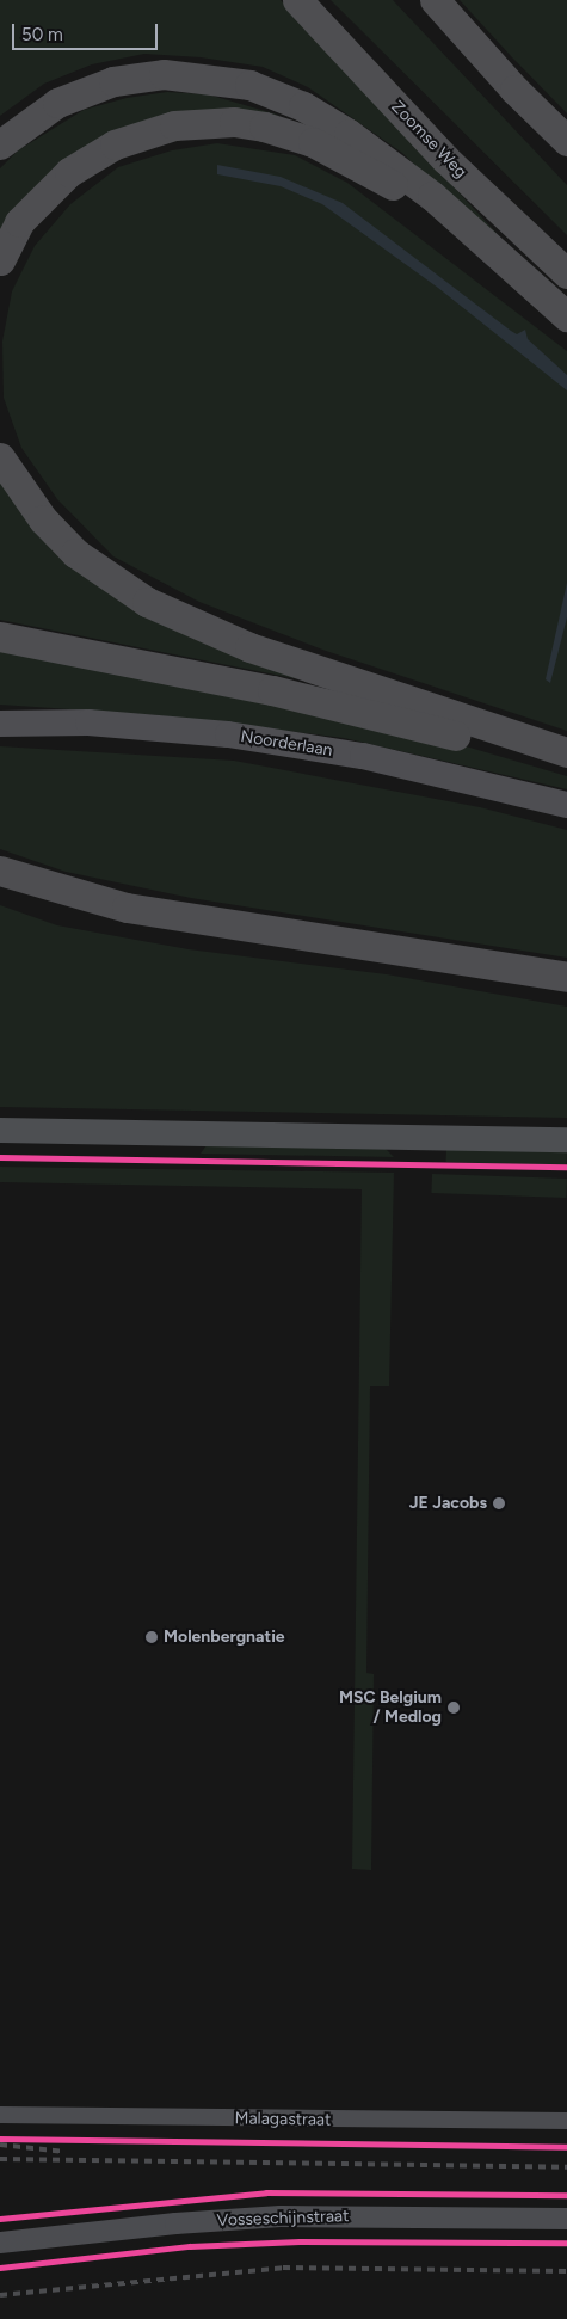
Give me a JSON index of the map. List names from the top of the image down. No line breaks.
{"streets":{"highway":["Zoomse Weg","Noorderlaan"],"street":["Malagastraat","Vosseschijnstraat"]},"places":["JE Jacobs","Molenbergnatie","MSC Belgium / Medlog"],"scale_bar":"50 m"}
